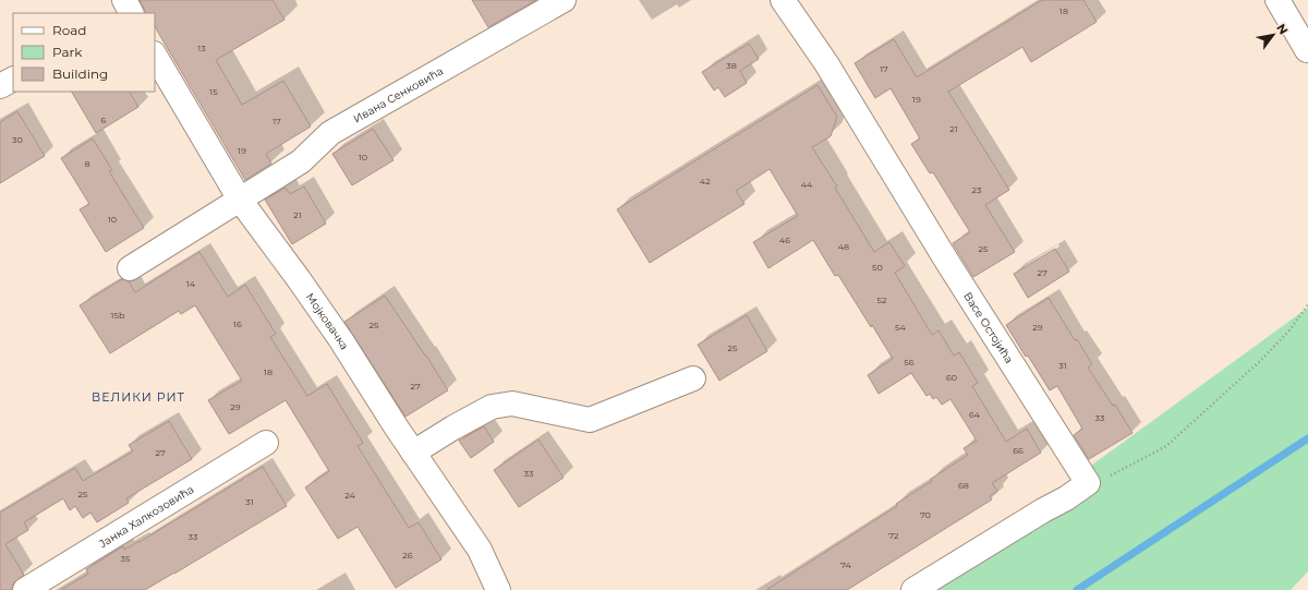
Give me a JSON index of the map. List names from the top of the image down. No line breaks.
{"streets":{"street":["Ивана Сенковића","Мојковачка","Васе Остојића","Јанка Халкозовића"]},"crossings":[["Ивана Сенковића","Мојковачка"]],"districts":["ВЕЛИКИ РИТ"],"house_numbers":["18","13","38","17","15","19","6","17","21","30","19","10","8","42","44","23","21","10","46","48","25","50","27","14","52","15b","16","25","54","29","25","56","31","18","60","27","29","64","33","66","27","33","68","25","24","31","70","72","33","26","35","74"],"legend":["Road","Park","Building"],"north":"top right"}
